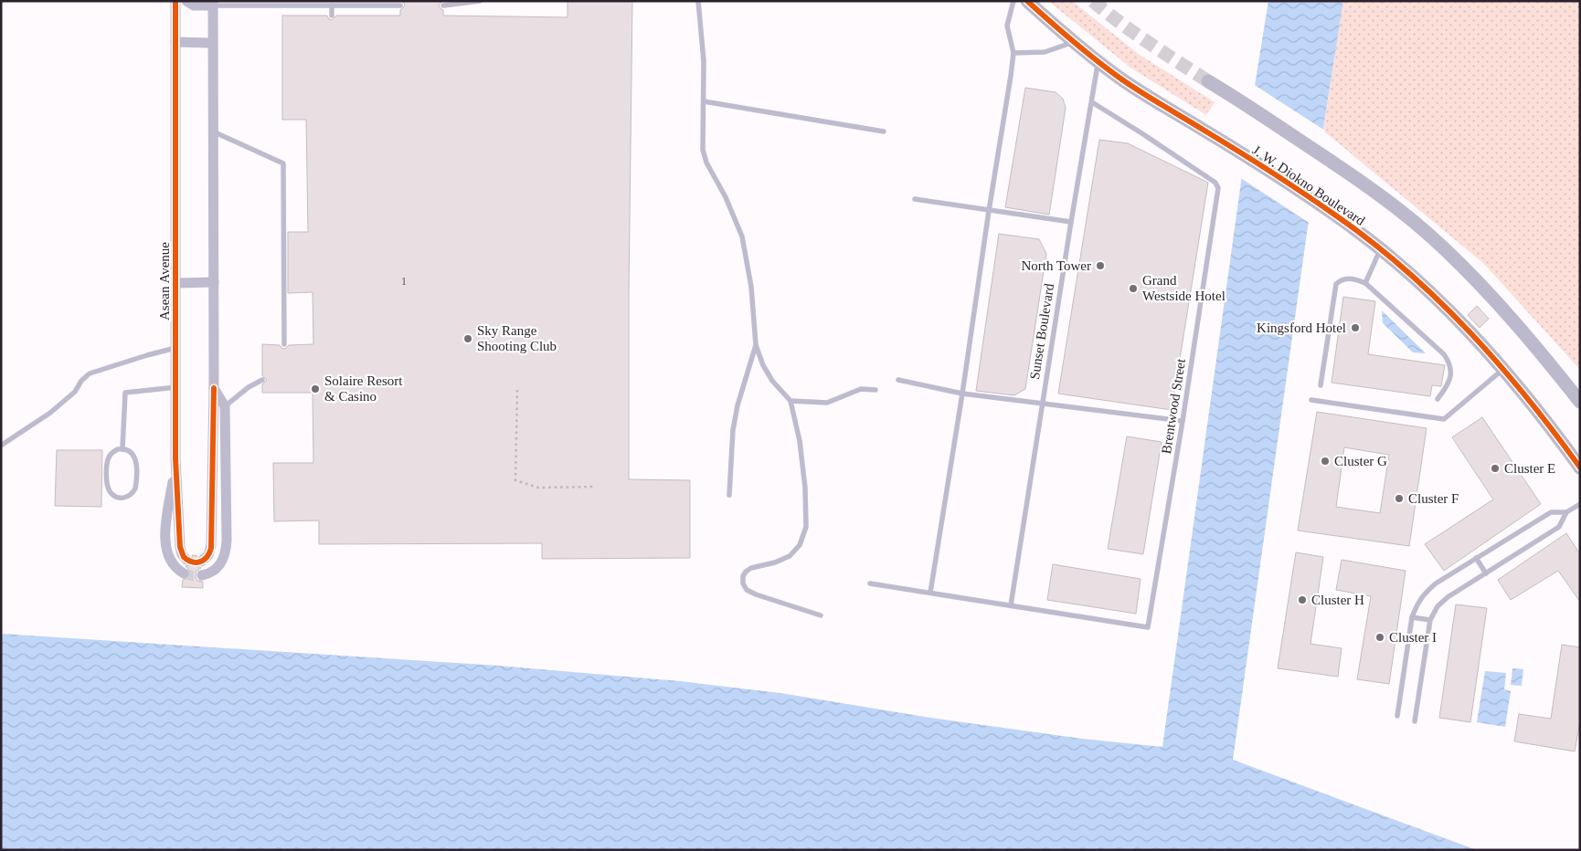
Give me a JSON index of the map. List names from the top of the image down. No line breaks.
{"streets":{"street":["J. W. Diokno Boulevard","Asean Avenue"],"lane":["Sunset Boulevard","Brentwood Street"]},"crossings":[["J. W. Diokno Boulevard","Sunset Boulevard"],["Sunset Boulevard","Brentwood Street"]],"places":["North Tower","Grand Westside Hotel","Kingsford Hotel","Sky Range Shooting Club","Solaire Resort & Casino","Cluster G","Cluster E","Cluster F","Cluster H","Cluster I"],"house_numbers":["1"]}
